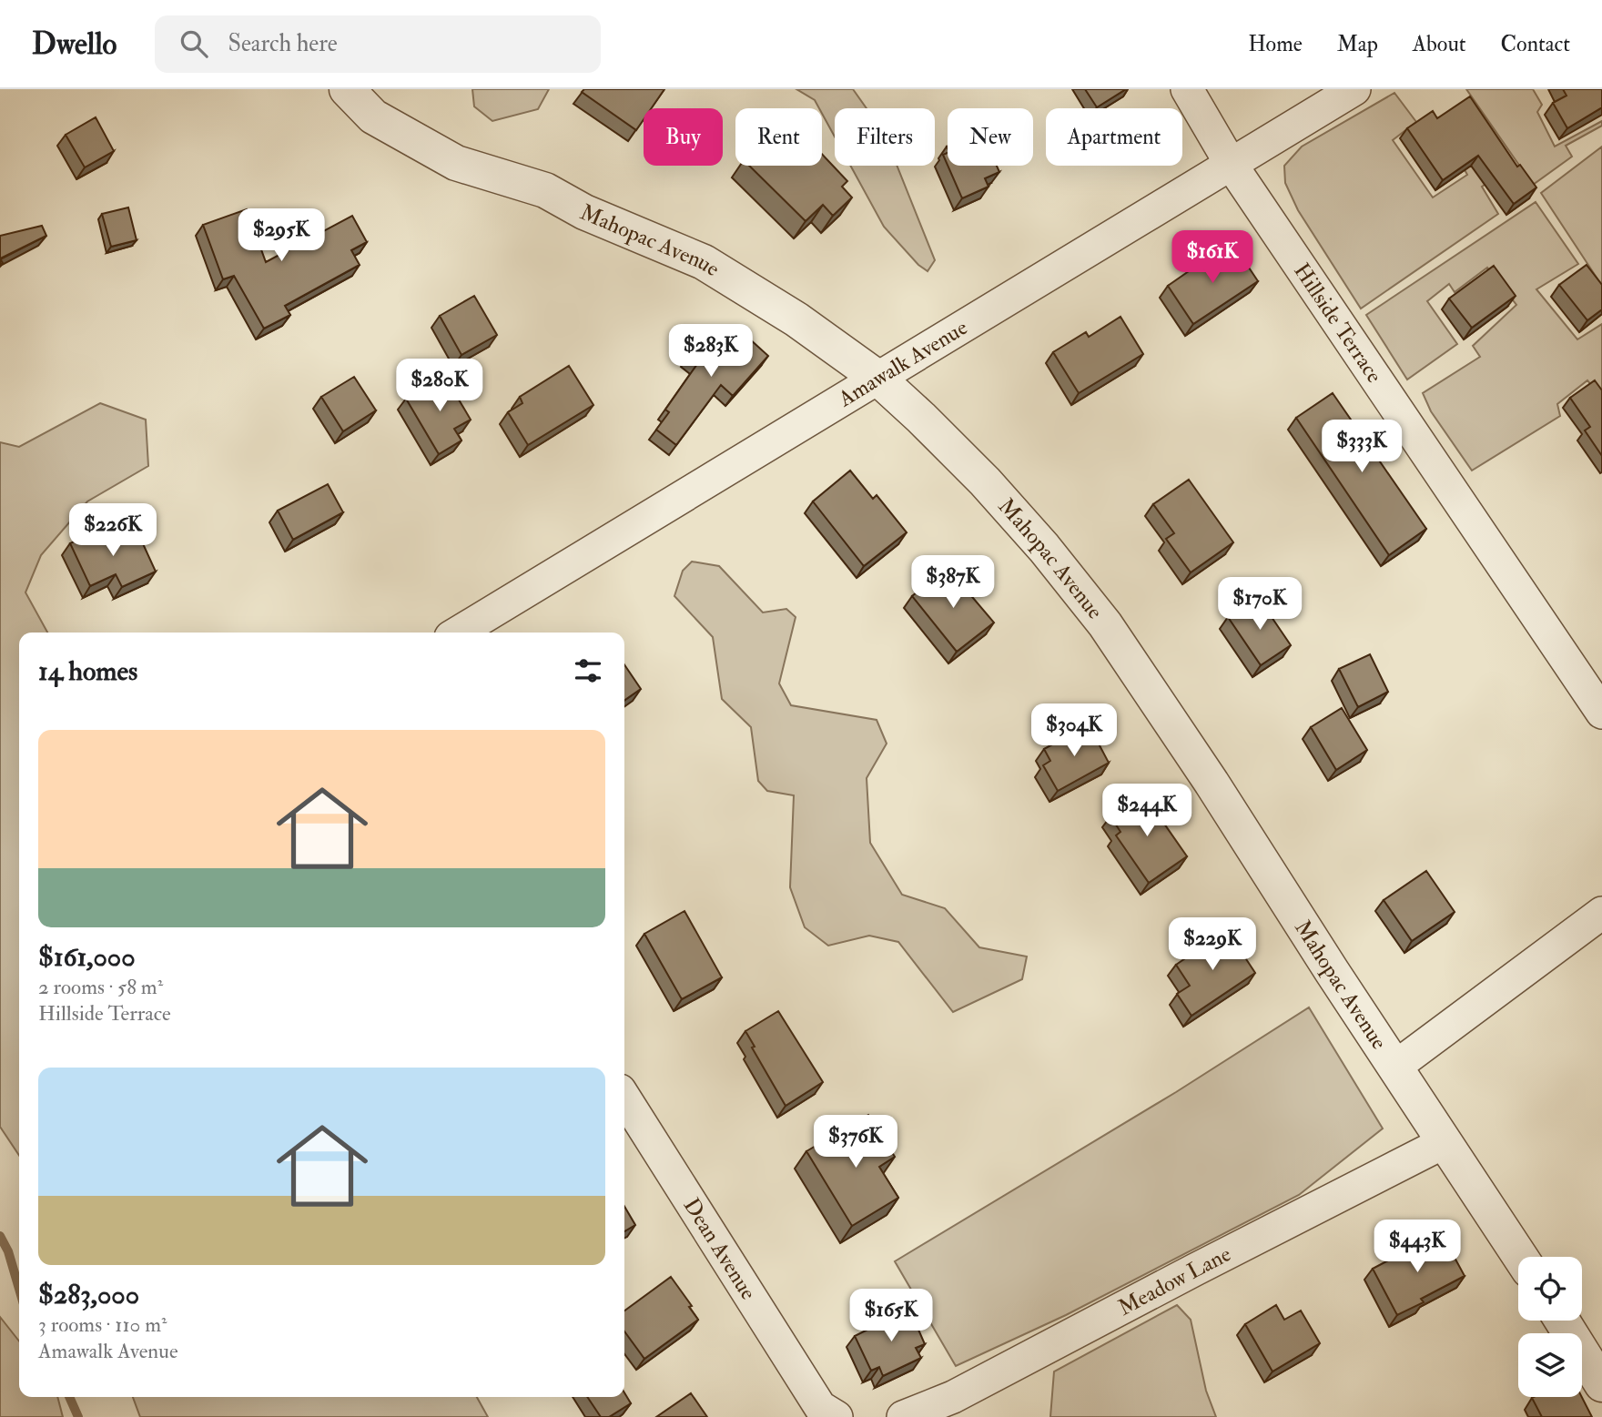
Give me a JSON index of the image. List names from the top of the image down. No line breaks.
{"streets":{"street":["Mahopac Avenue","Hillside Terrace","Amawalk Avenue","Dean Avenue","Meadow Lane"]},"crossings":[["Mahopac Avenue","Amawalk Avenue"],["Mahopac Avenue","Meadow Lane"],["Hillside Terrace","Amawalk Avenue"]],"page":{"header":"Dwello","search":"Search here","nav":["Home","Map","About","Contact"],"chip":["Buy","Rent","Filters","New","Apartment"],"price":["$295K","$161K","$283K","$280K","$333K","$226K","$387K","$170K","$304K","$244K","$229K","$376K","$443K","$165K"],"heading":"14 homes","list":[{"name":"$161,000","note":"2 rooms · 58 m² · Hillside Terrace"},{"name":"$283,000","note":"3 rooms · 110 m² · Amawalk Avenue"}]}}
